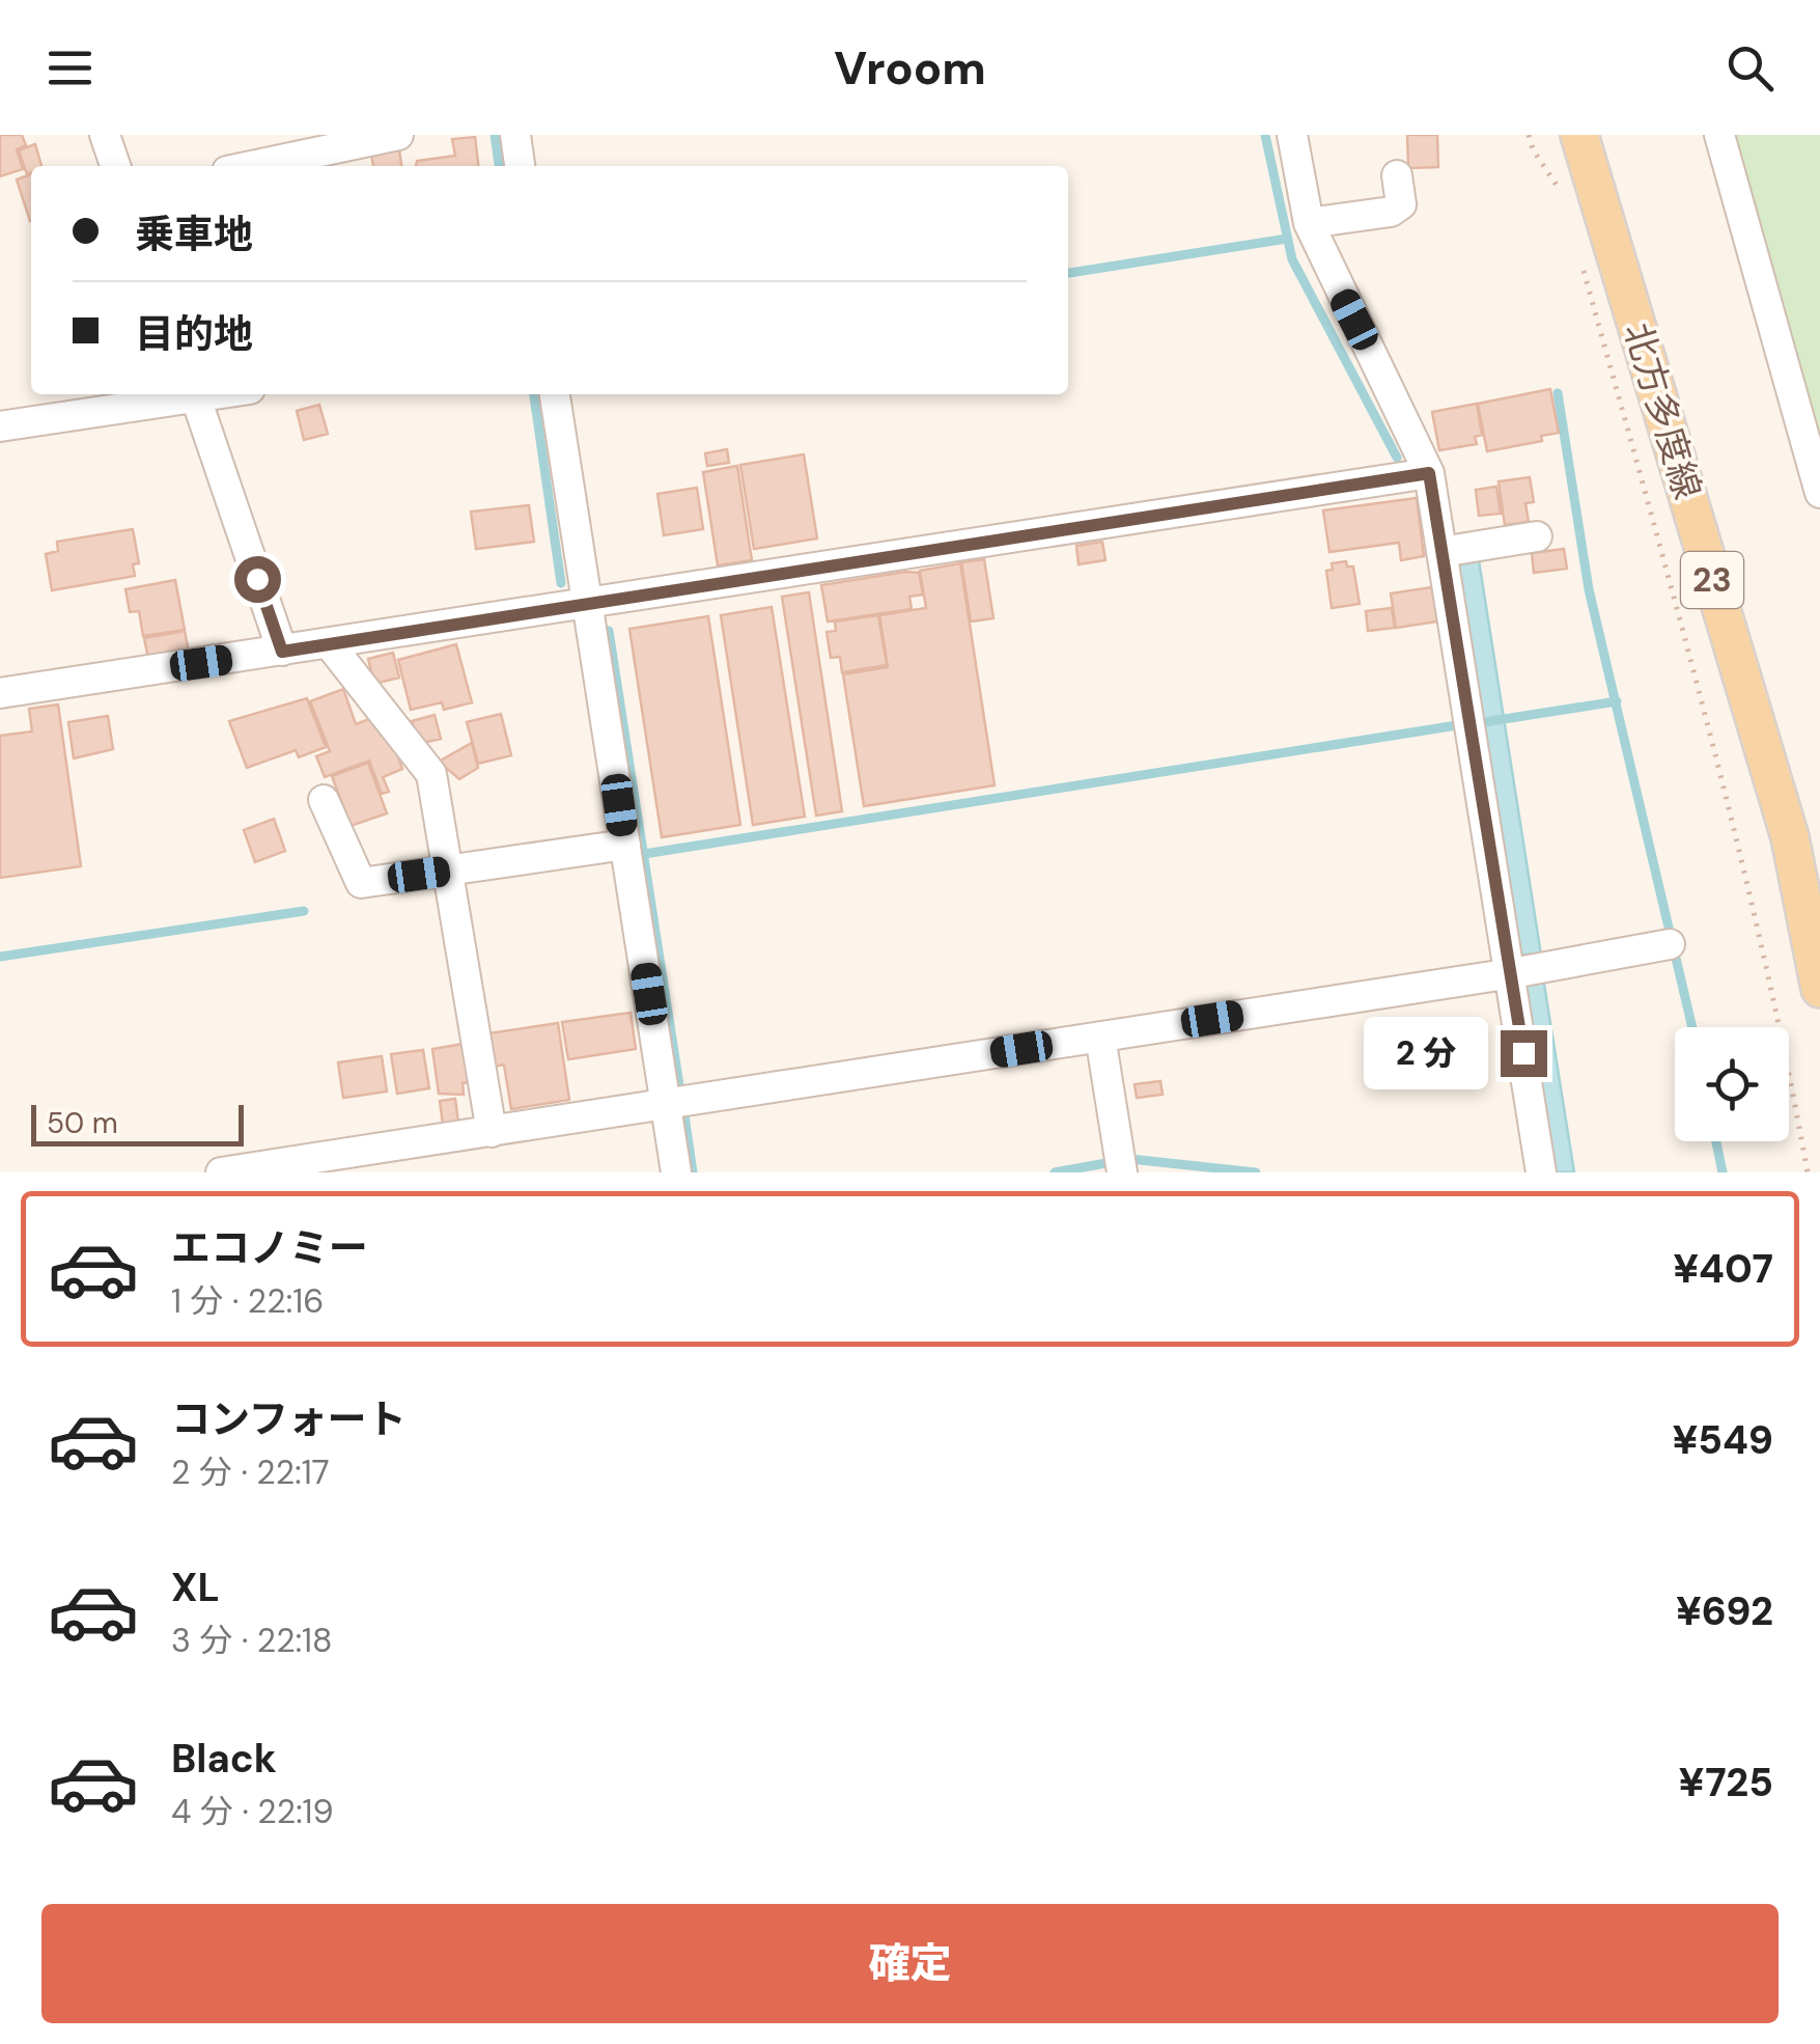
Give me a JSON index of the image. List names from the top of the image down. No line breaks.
{"streets":{"main road":["北方多度線","23"]},"scale_bar":"50 m","page":{"header":"Vroom","banner":["乗車地","目的地"],"bubble":"2 分","scale":"50 m","list":[{"name":"エコノミー","note":"1 分 · 22:16","value":"¥407"},{"name":"コンフォート","note":"2 分 · 22:17","value":"¥549"},{"name":"XL","note":"3 分 · 22:18","value":"¥692"},{"name":"Black","note":"4 分 · 22:19","value":"¥725"}],"buttons":"確定"}}
